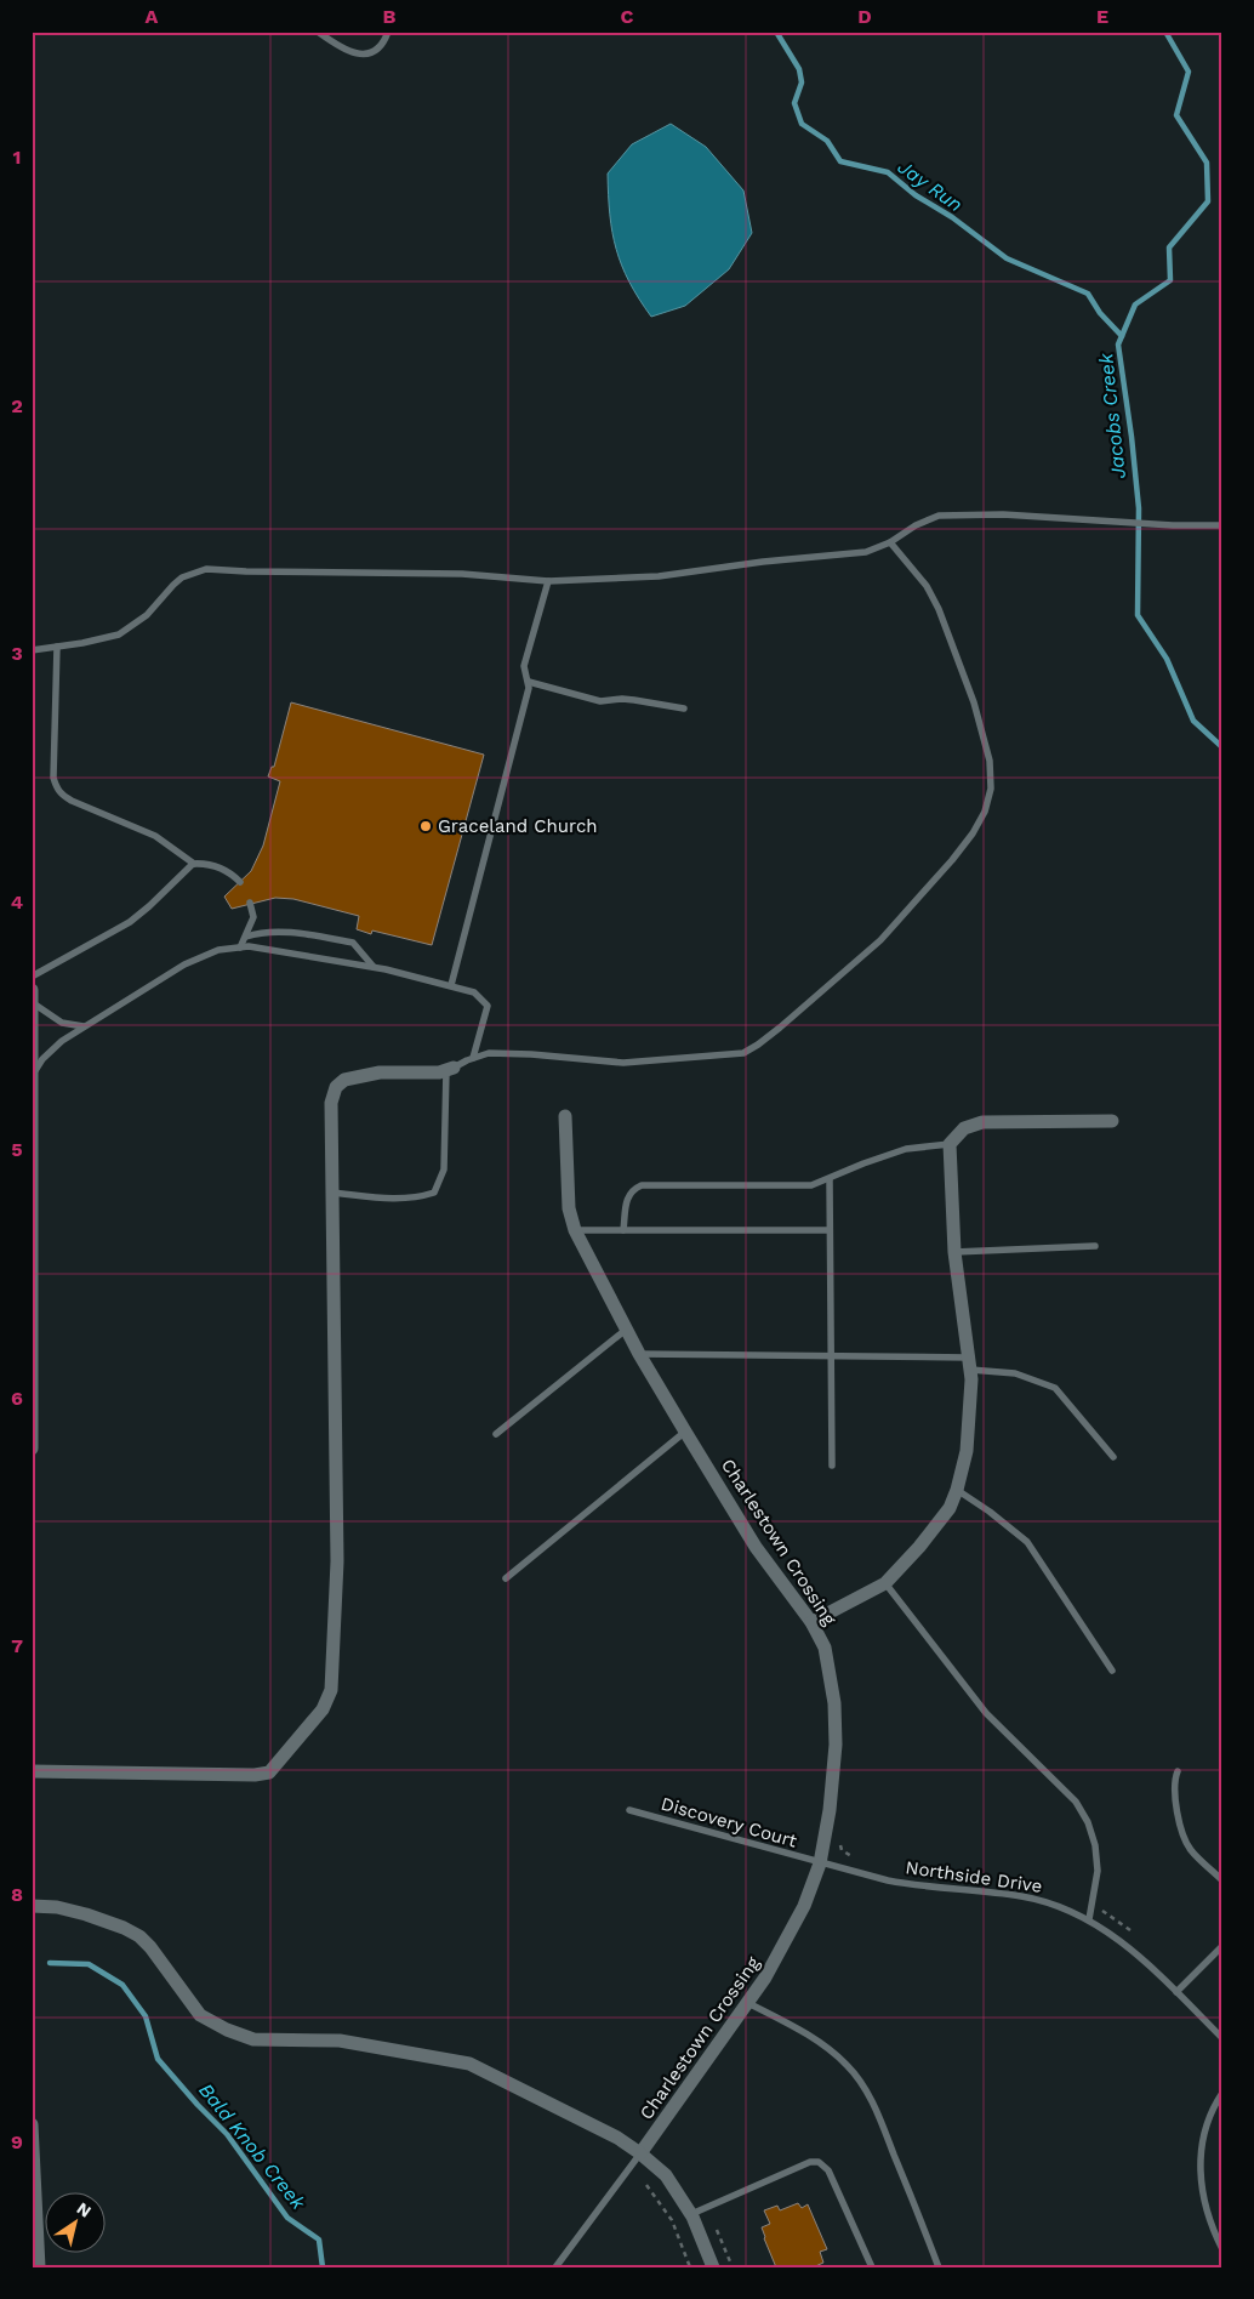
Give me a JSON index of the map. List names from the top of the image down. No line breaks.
{"streets":{"street":["Charlestown Crossing"],"lane":["Discovery Court","Northside Drive"]},"crossings":[["Charlestown Crossing","Discovery Court"],["Charlestown Crossing","Northside Drive"],["Discovery Court","Northside Drive"]],"water":["Jay Run","Jacobs Creek","Bald Knob Creek"],"places":["Graceland Church"],"north":"top right","grid":{"columns":["A","B","C","D","E"],"rows":["1","2","3","4","5","6","7","8","9"]}}
